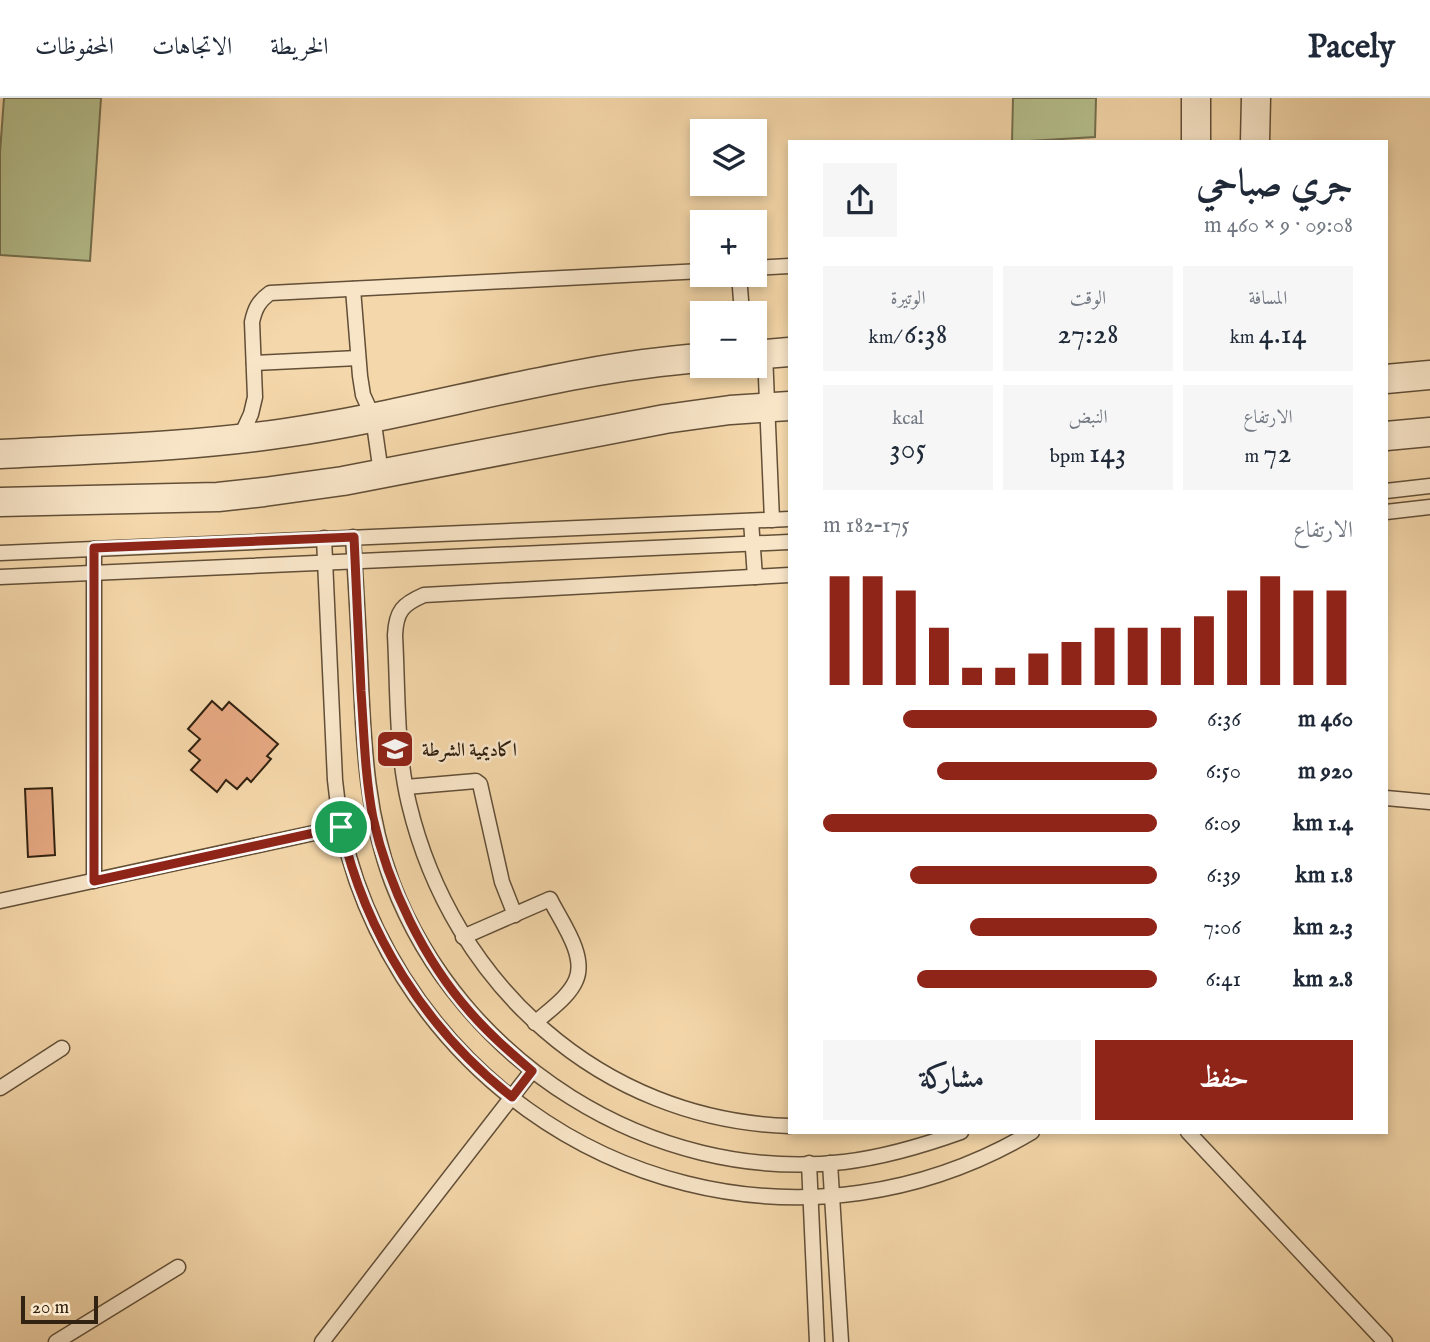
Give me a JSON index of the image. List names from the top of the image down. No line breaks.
{"places":{"school or university":["اكاديمية الشرطة"]},"scale_bar":"20 m","page":{"header":"Pacely","nav":["الخريطة","الاتجاهات","المحفوظات"],"map_buttons":["+","−"],"heading":["جري صباحي","09:08 · 9 × 460 m"],"stats":[["المسافة","4.14 km"],["الوقت","27:28"],["الوتيرة","6:38 /km"],["الارتفاع","72 m"],["النبض","143 bpm"],["kcal","305"]],"chart":["الارتفاع","175–182 m"],"list":[{"name":"460 m","note":"6:36"},{"name":"920 m","note":"6:50"},{"name":"1.4 km","note":"6:09"},{"name":"1.8 km","note":"6:39"},{"name":"2.3 km","note":"7:06"},{"name":"2.8 km","note":"6:41"}],"buttons":["حفظ","مشاركة"],"scale":"20 m"}}
